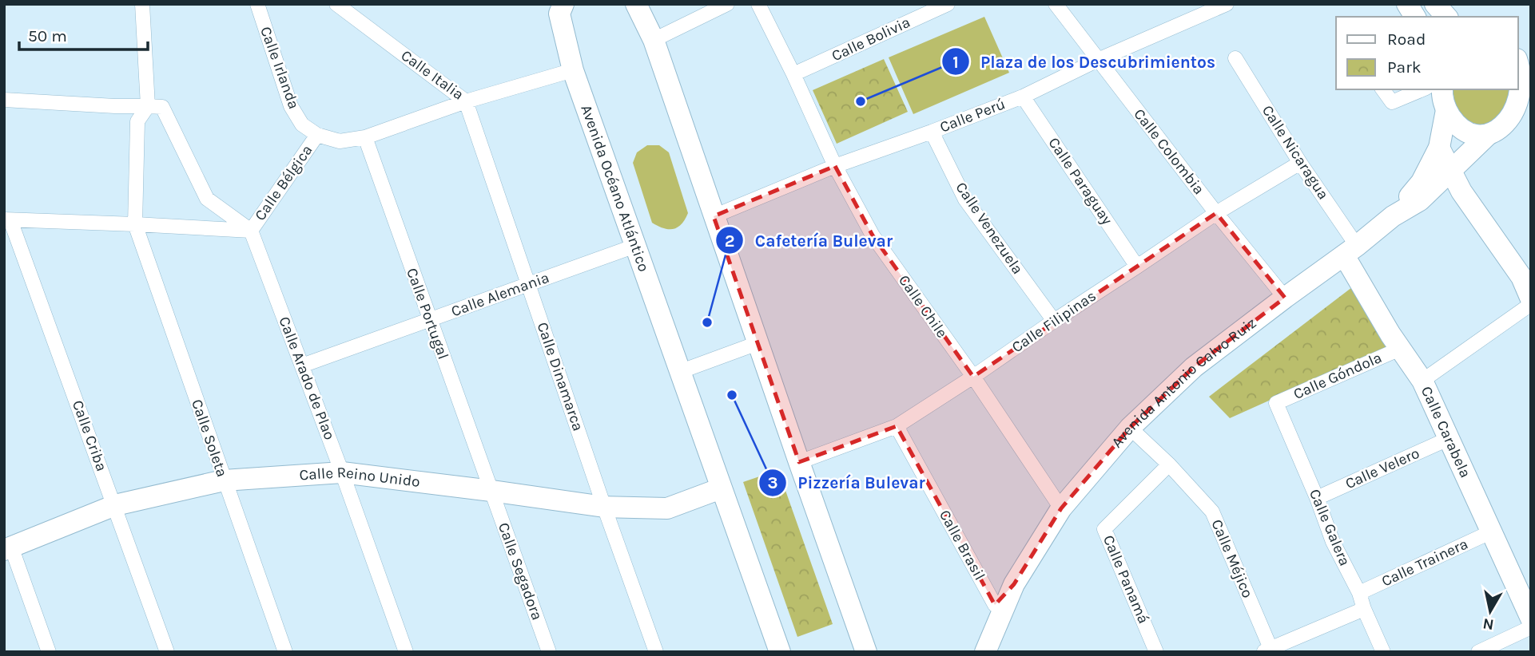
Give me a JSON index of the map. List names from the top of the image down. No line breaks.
{"streets":{"street":["Calle Bolivia","Calle Irlanda","Calle Italia","Calle Perú","Calle Colombia","Calle Nicaragua","Calle Paraguay","Calle Bélgica","Avenida Océano Atlántico","Calle Venezuela","Calle Alemania","Calle Chile","Calle Portugal","Calle Filipinas","Calle Góndola","Calle Dinamarca","Calle Arado de Plao","Avenida Antonio Calvo Ruiz","Calle Carabela","Calle Criba","Calle Soleta","Calle Velero","Calle Reino Unido","Calle Galera","Calle Brasil","Calle Méjico","Calle Trainera","Calle Segadora","Calle Panamá"]},"crossings":[["Calle Bolivia","Calle Chile"],["Calle Irlanda","Calle Bélgica"],["Calle Italia","Avenida Océano Atlántico"],["Calle Italia","Calle Dinamarca"],["Calle Perú","Calle Colombia"],["Calle Perú","Calle Paraguay"],["Calle Perú","Calle Venezuela"],["Calle Perú","Calle Chile"],["Calle Colombia","Calle Filipinas"],["Calle Colombia","Avenida Antonio Calvo Ruiz"],["Calle Nicaragua","Calle Filipinas"],["Calle Nicaragua","Avenida Antonio Calvo Ruiz"],["Calle Nicaragua","Calle Carabela"],["Calle Paraguay","Calle Filipinas"],["Calle Bélgica","Calle Arado de Plao"],["Avenida Océano Atlántico","Calle Alemania"],["Avenida Océano Atlántico","Calle Reino Unido"],["Calle Venezuela","Calle Filipinas"],["Calle Alemania","Calle Portugal"],["Calle Alemania","Calle Dinamarca"],["Calle Alemania","Calle Arado de Plao"],["Calle Chile","Calle Filipinas"],["Calle Chile","Avenida Antonio Calvo Ruiz"],["Calle Portugal","Calle Reino Unido"],["Calle Portugal","Calle Segadora"],["Calle Filipinas","Calle Brasil"],["Calle Góndola","Calle Carabela"],["Calle Góndola","Calle Galera"],["Calle Dinamarca","Calle Reino Unido"],["Calle Arado de Plao","Calle Reino Unido"],["Avenida Antonio Calvo Ruiz","Calle Carabela"],["Avenida Antonio Calvo Ruiz","Calle Brasil"],["Avenida Antonio Calvo Ruiz","Calle Méjico"],["Calle Carabela","Calle Velero"],["Calle Carabela","Calle Trainera"],["Calle Criba","Calle Reino Unido"],["Calle Soleta","Calle Reino Unido"],["Calle Velero","Calle Galera"],["Calle Reino Unido","Calle Segadora"],["Calle Galera","Calle Trainera"],["Calle Méjico","Calle Panamá"]],"places":["Plaza de los Descubrimientos","Cafetería Bulevar","Pizzería Bulevar"],"legend":["Road","Park"],"scale_bar":"50 m","north":"bottom"}
